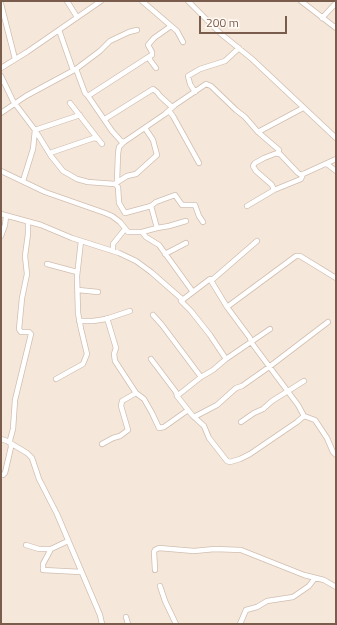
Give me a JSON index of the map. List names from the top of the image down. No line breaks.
{"scale_bar":"200 m"}
